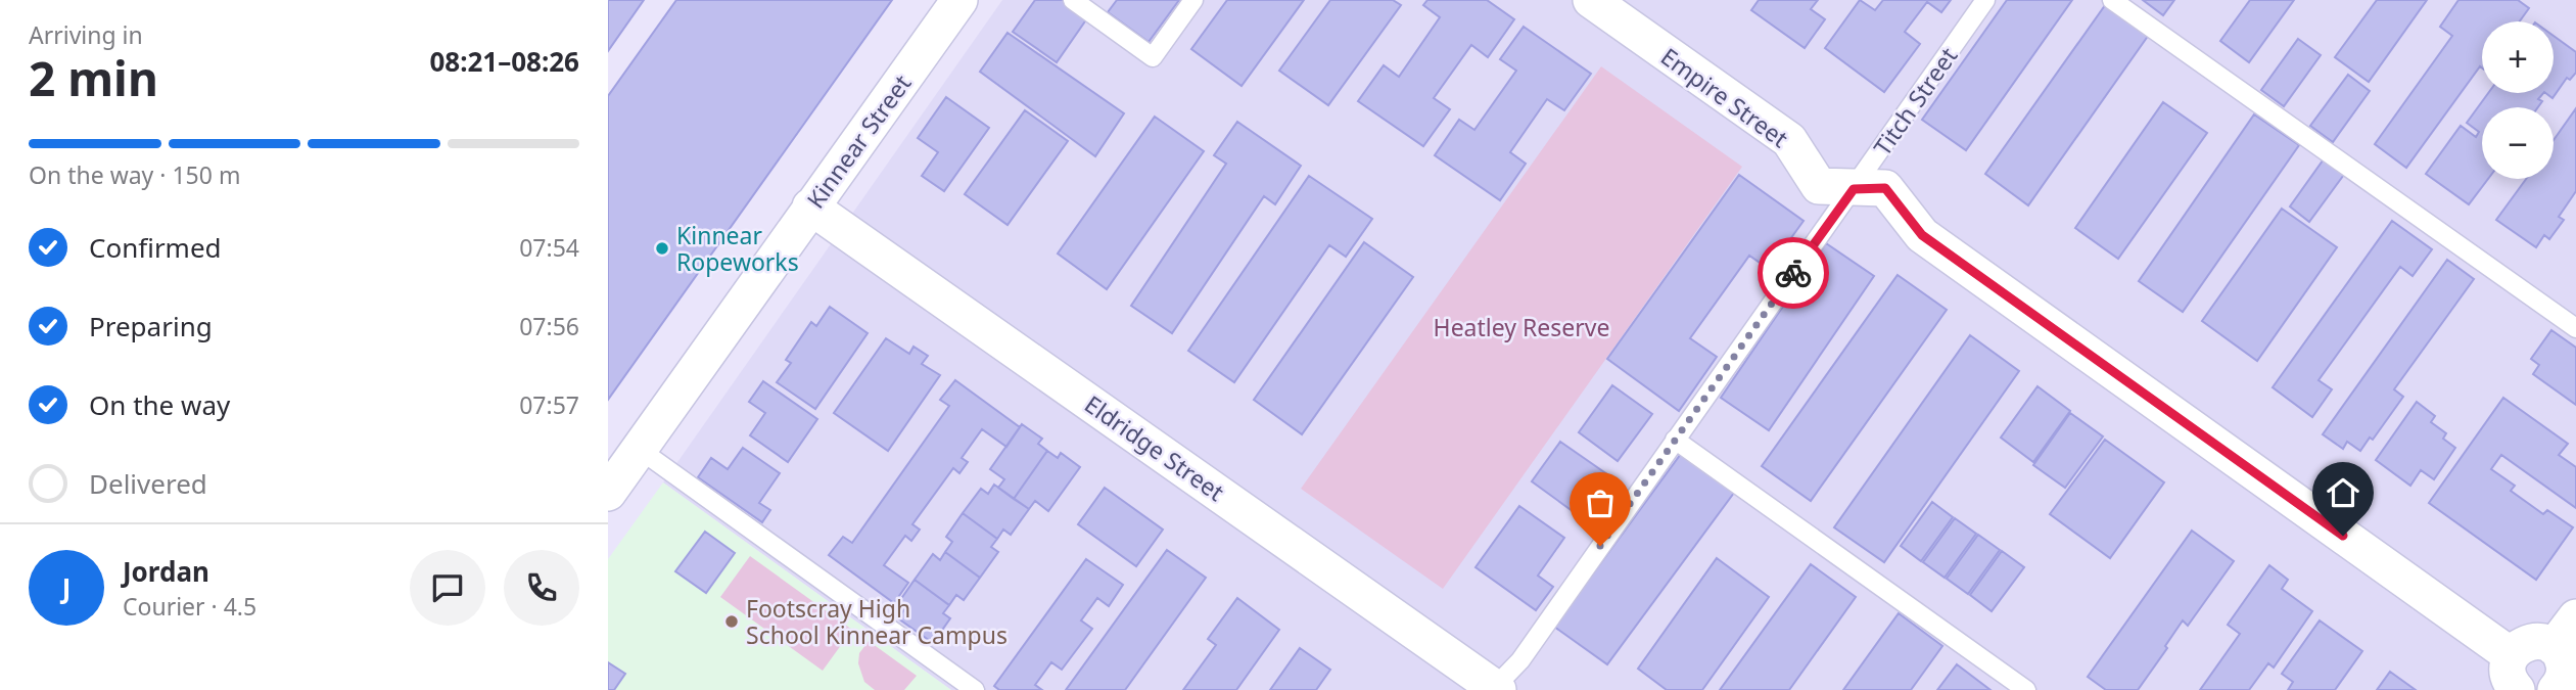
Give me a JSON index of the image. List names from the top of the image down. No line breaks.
{"streets":{"street":["Empire Street","Kinnear Street","Eldridge Street"],"lane":["Titch Street"]},"crossings":[["Empire Street","Titch Street"],["Titch Street","Eldridge Street"],["Kinnear Street","Eldridge Street"]],"parks":["Heatley Reserve"],"places":["Kinnear Ropeworks","Footscray High School Kinnear Campus"],"page":{"heading":["2 min","Arriving in","08:21–08:26"],"panel":["Jordan","Courier · 4.5"],"map_buttons":["+","−"],"bar":"On the way · 150 m","list":[["Confirmed","07:54"],["Preparing","07:56"],["On the way","07:57"],"Delivered"],"round":"J"}}
